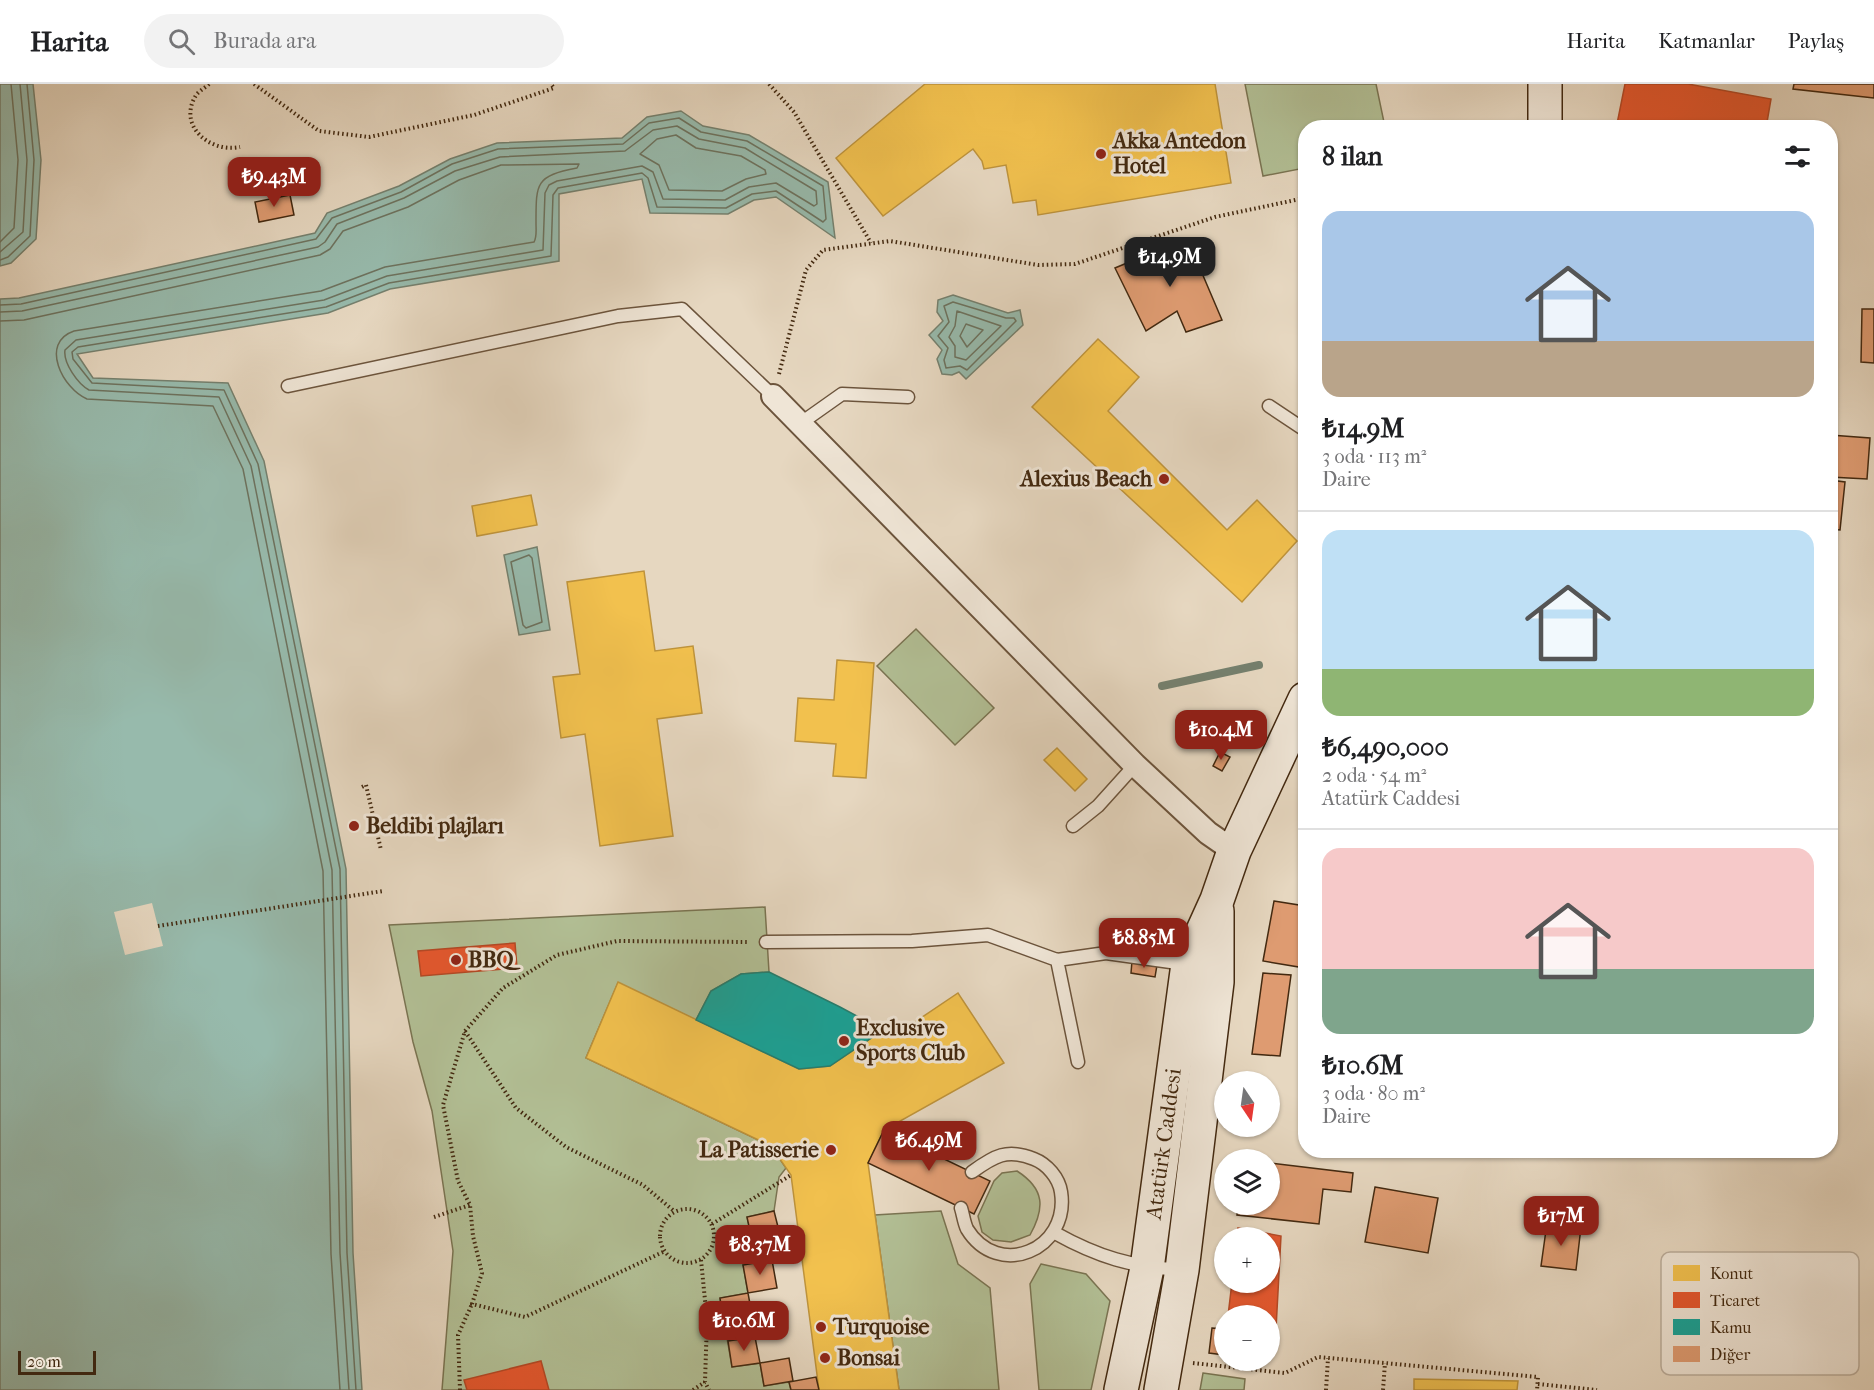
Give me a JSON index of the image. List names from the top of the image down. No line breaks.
{"streets":{"street":["Atatürk Caddesi"]},"places":["Akka Antedon Hotel","Alexius Beach","Beldibi plajları","BBQ","Exclusive Sports Club","La Patisserie","Turquoise","Bonsai"],"legend":["Konut","Ticaret","Kamu","Diğer"],"scale_bar":"20 m","north":"bottom","page":{"header":"Harita","search":"Burada ara","nav":["Harita","Katmanlar","Paylaş"],"heading":"8 ilan","price":["₺9.43M","₺14.9M","₺10.4M","₺8.85M","₺6.49M","₺17M","₺8.37M","₺10.6M"],"list":[{"name":"₺14.9M","note":"3 oda · 113 m² · Daire"},{"name":"₺6,490,000","note":"2 oda · 54 m² · Atatürk Caddesi"},{"name":"₺10.6M","note":"3 oda · 80 m² · Daire"}],"map_buttons":["+","−"],"scale":"20 m"}}
